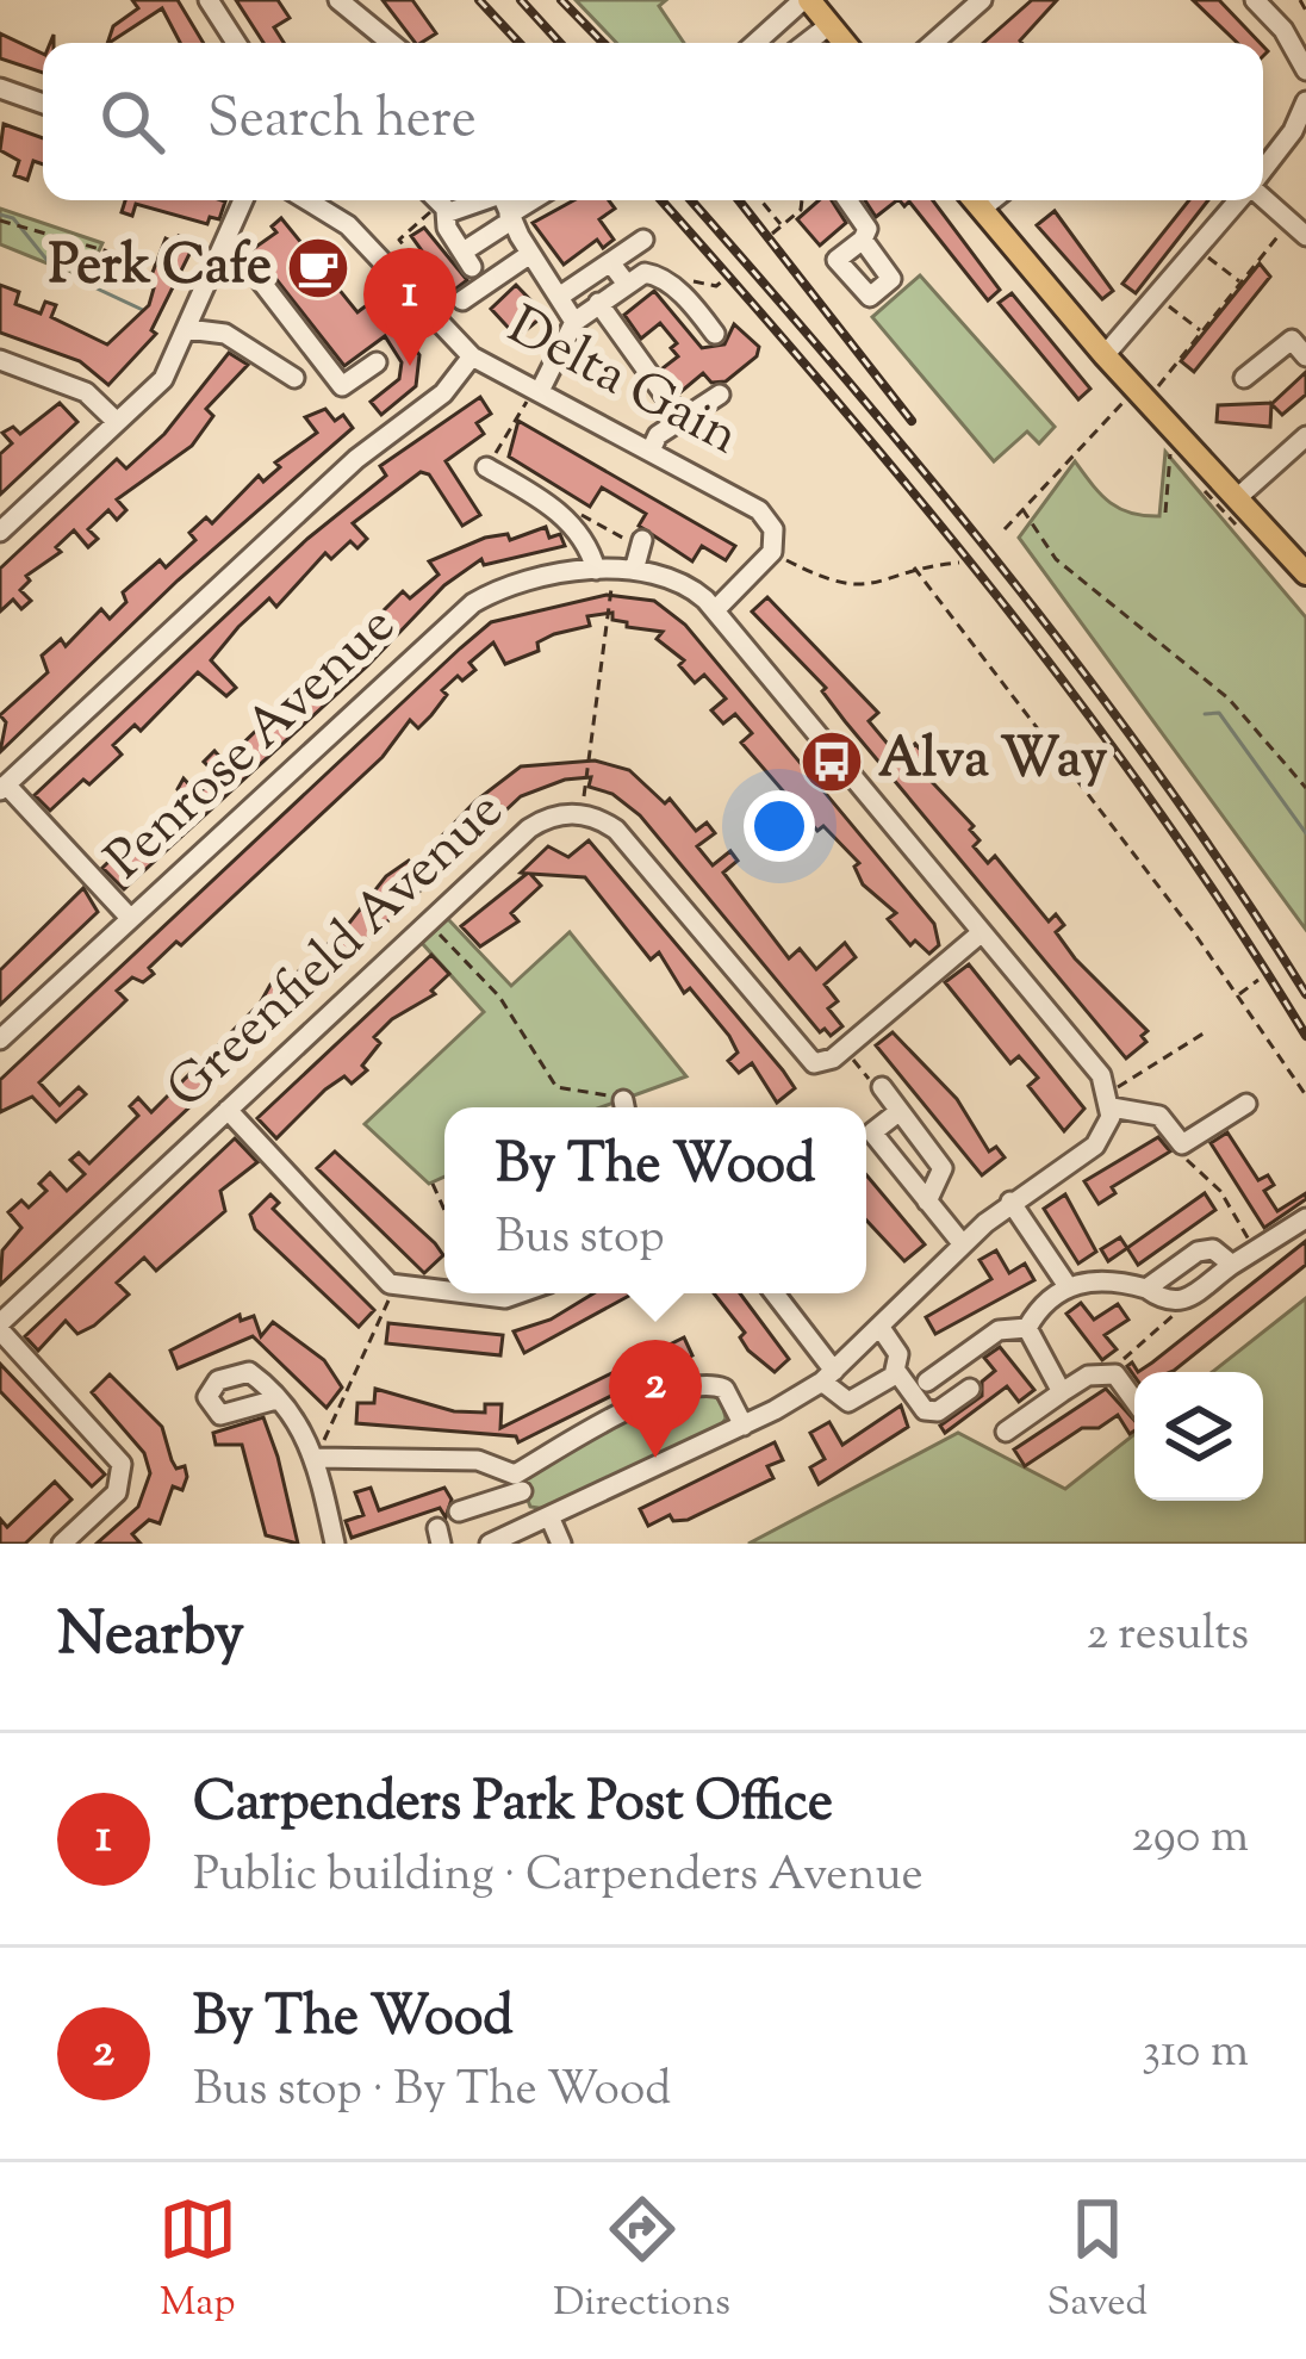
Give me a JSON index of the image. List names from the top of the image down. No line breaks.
{"streets":{"street":["Delta Gain","Penrose Avenue","Greenfield Avenue"]},"places":{"cafe":["Perk Cafe"],"bus stop":["Alva Way"]},"page":{"search":"Search here","pins":["1","2"],"popup":["By The Wood","Bus stop"],"heading":["Nearby","2 results"],"list":[{"mark":"1","name":"Carpenders Park Post Office","note":"Public building · Carpenders Avenue","value":"290 m"},{"mark":"2","name":"By The Wood","note":"Bus stop · By The Wood","value":"310 m"}],"nav":["Map","Directions","Saved"]}}
